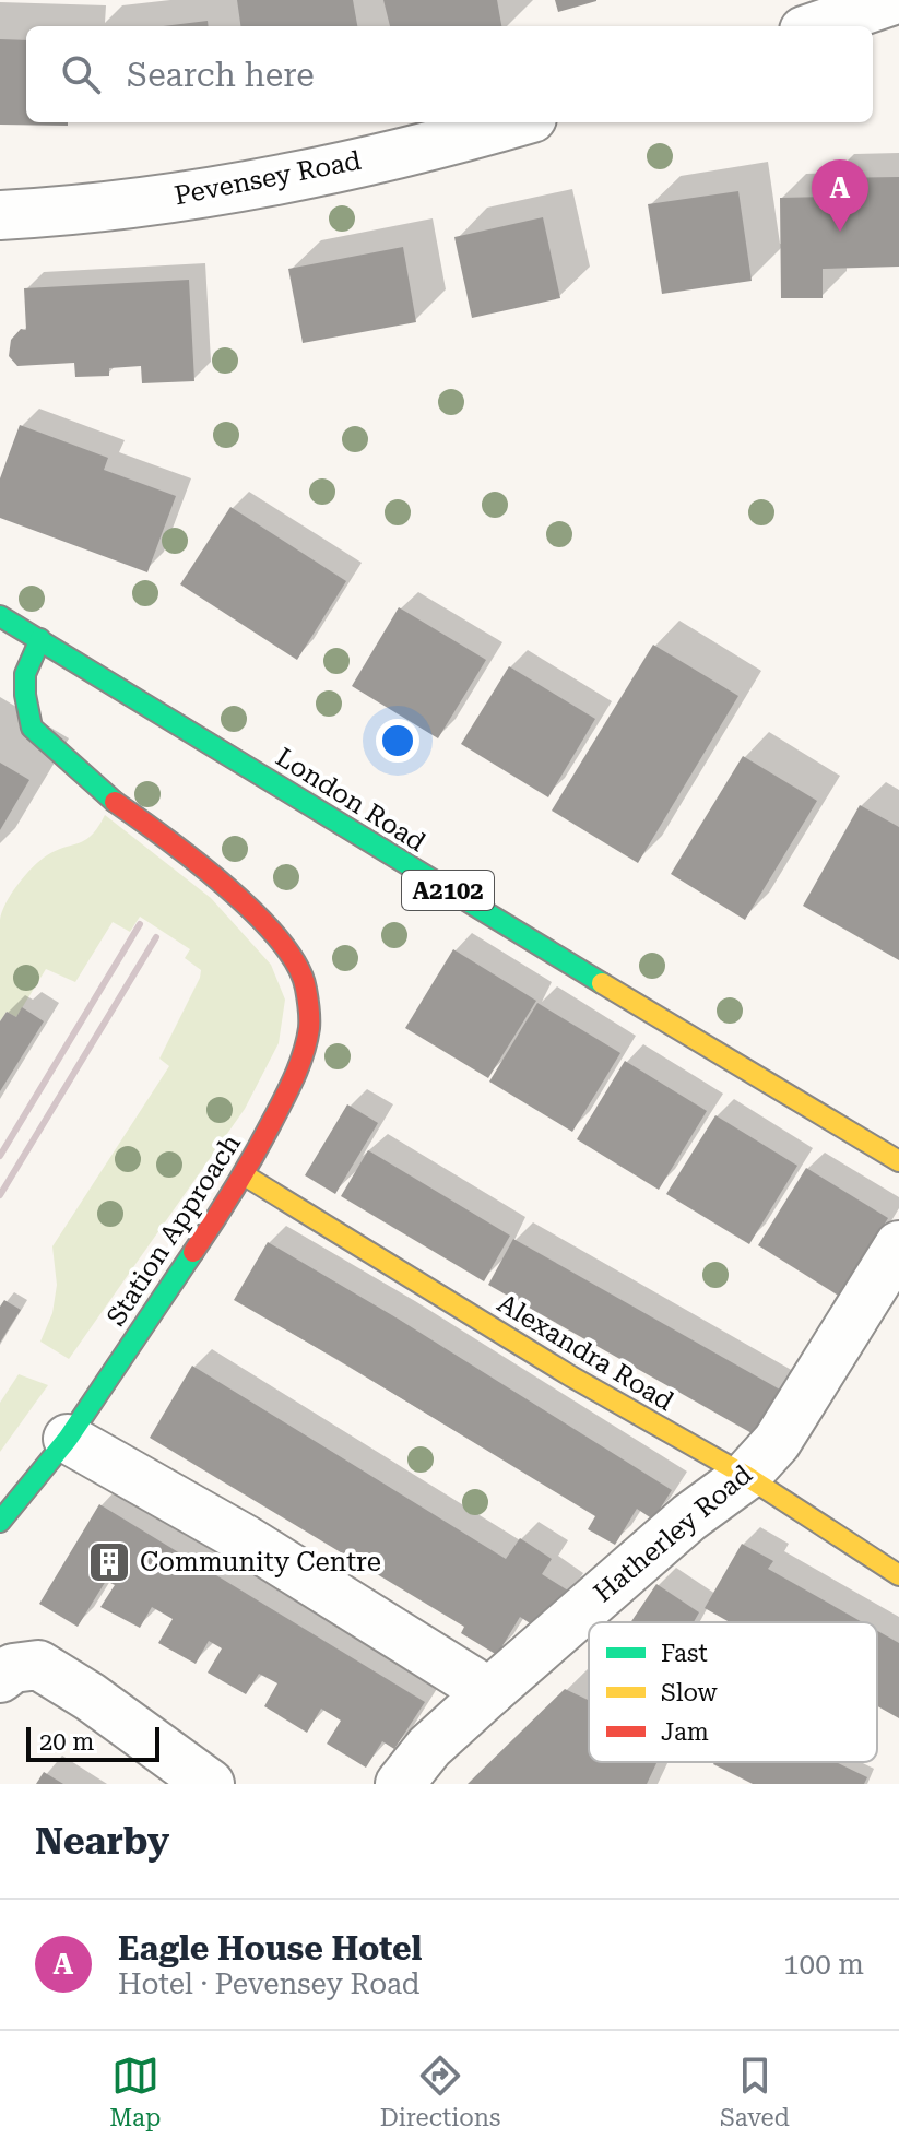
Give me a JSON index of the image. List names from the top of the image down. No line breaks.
{"streets":{"street":["Pevensey Road","London Road","A2102","Station Approach","Alexandra Road","Hatherley Road"]},"crossings":[["London Road","Station Approach"],["Station Approach","Alexandra Road"],["Alexandra Road","Hatherley Road"]],"places":{"building":["Community Centre"]},"legend":["Fast","Slow","Jam"],"scale_bar":"20 m","page":{"search":"Search here","pins":"A","scale":"20 m","heading":"Nearby","list":[{"mark":"A","name":"Eagle House Hotel","note":"Hotel · Pevensey Road","value":"100 m"}],"nav":["Map","Directions","Saved"]}}
